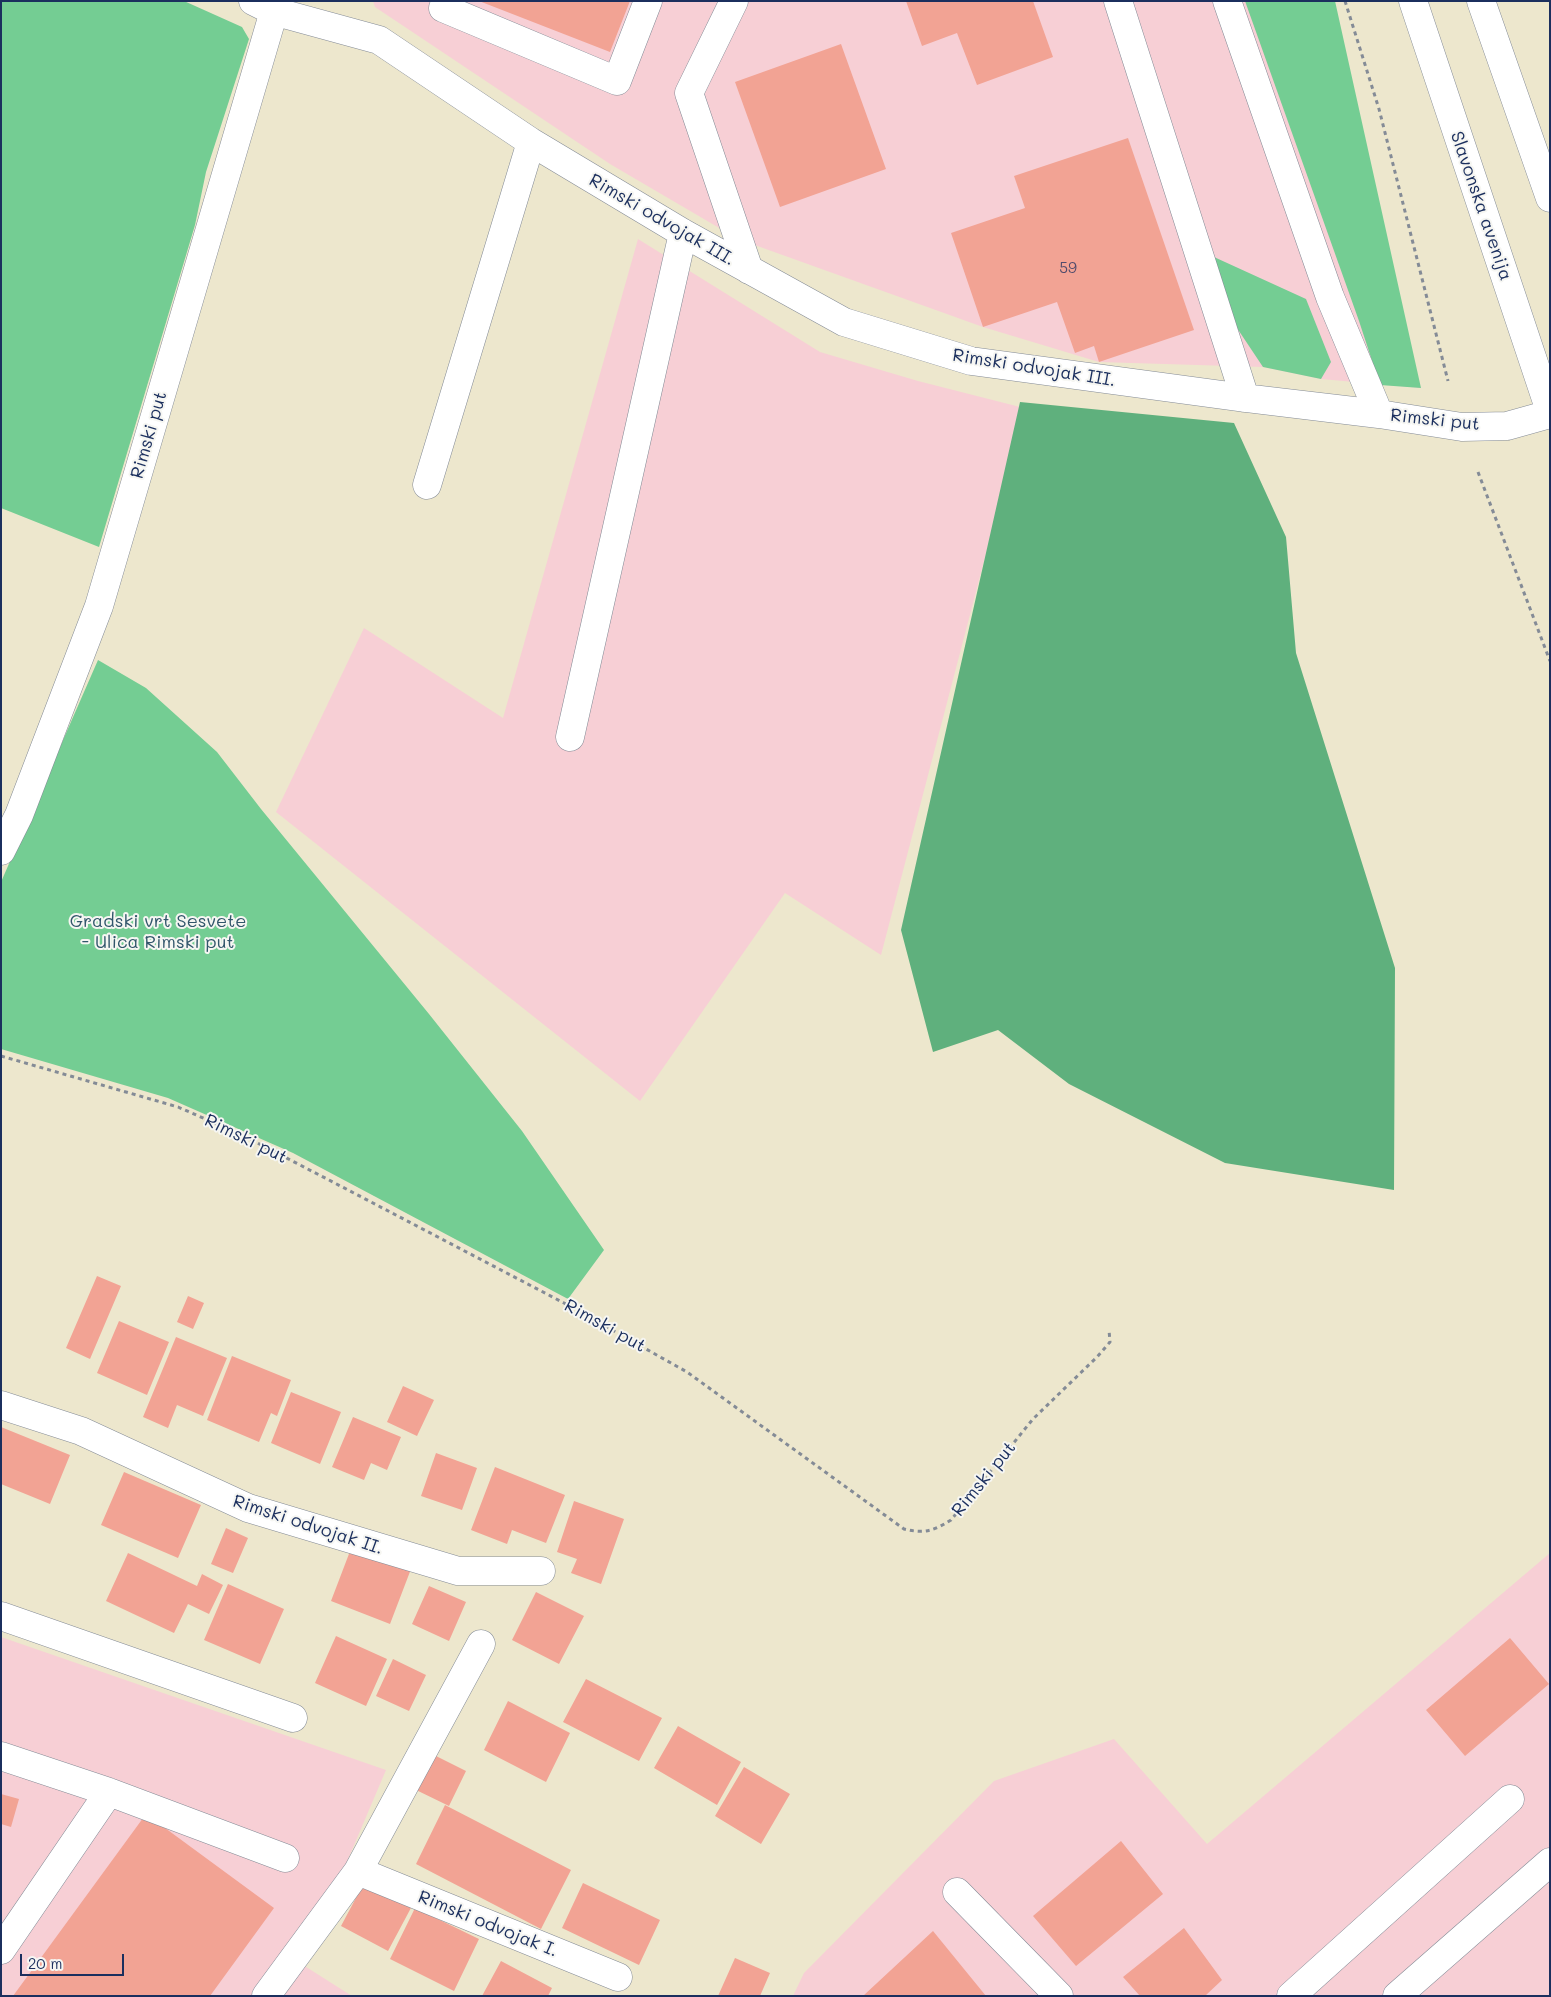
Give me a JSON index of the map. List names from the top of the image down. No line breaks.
{"streets":{"street":["Slavonska avenija","Rimski odvojak III.","Rimski put","Rimski odvojak II.","Rimski odvojak I."]},"crossings":[["Slavonska avenija","Rimski put"],["Rimski odvojak III.","Rimski put"]],"parks":["Gradski vrt Sesvete - Ulica Rimski put"],"house_numbers":["59"],"scale_bar":"20 m"}
